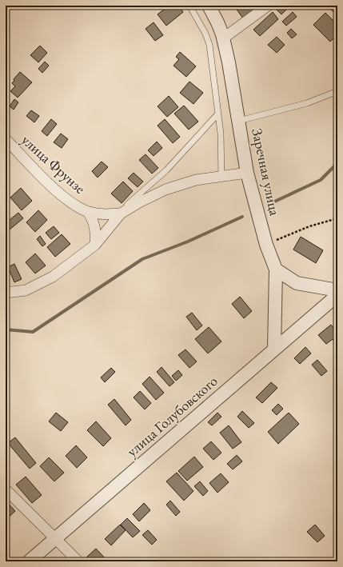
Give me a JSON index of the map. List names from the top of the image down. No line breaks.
{"streets":{"street":["улица Фрунзе","Заречная улица","улица Голубовского"]},"crossings":[["Заречная улица","улица Голубовского"]]}
